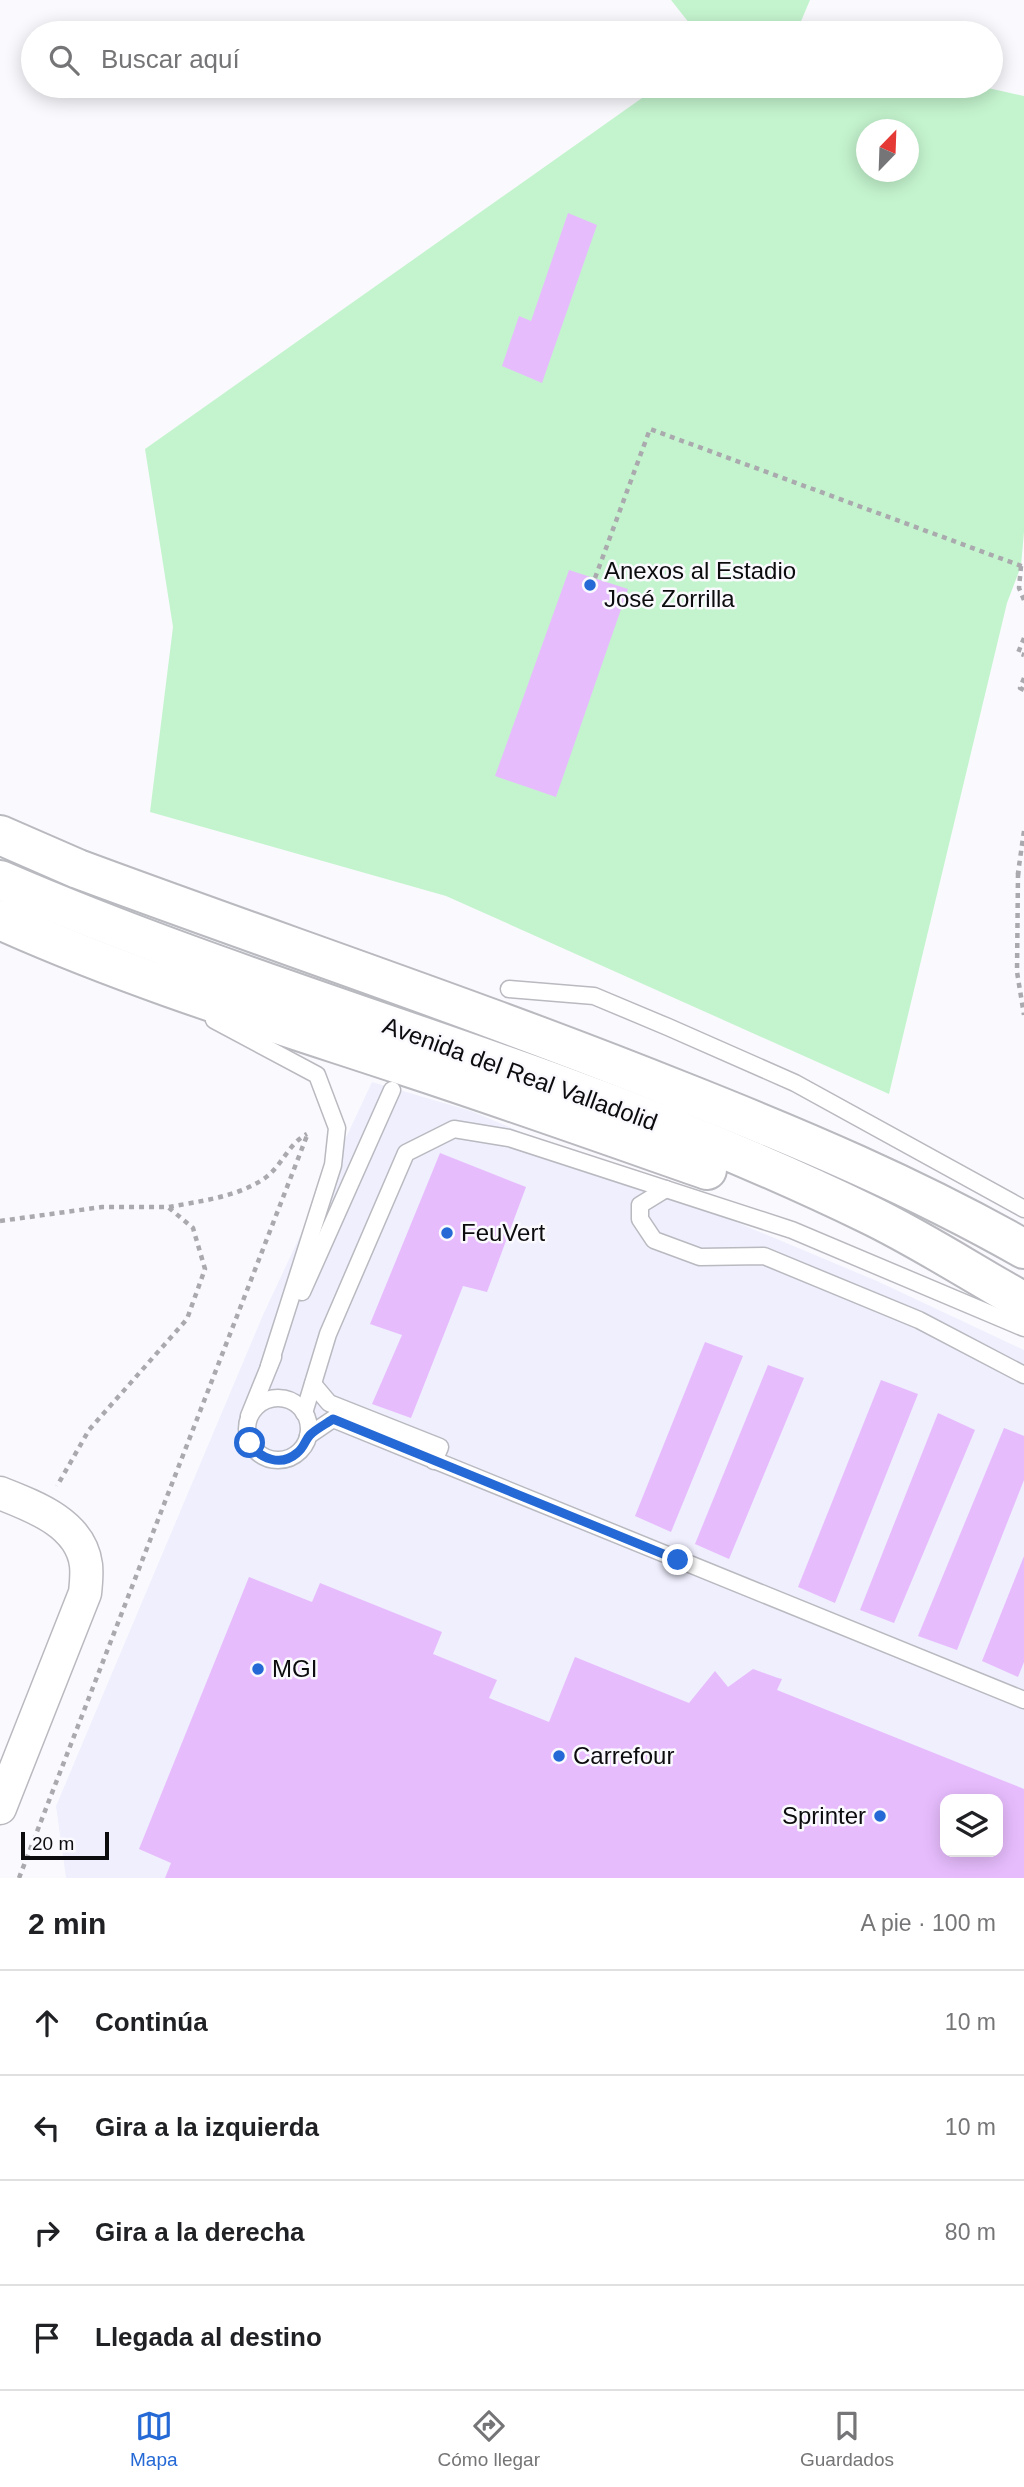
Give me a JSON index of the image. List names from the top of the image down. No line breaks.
{"streets":{"highway":["Avenida del Real Valladolid"]},"places":["Anexos al Estadio José Zorrilla","FeuVert","MGI","Carrefour","Sprinter"],"scale_bar":"20 m","north":"top right","page":{"search":"Buscar aquí","scale":"20 m","heading":["2 min","A pie · 100 m"],"list":[["Continúa","10 m"],["Gira a la izquierda","10 m"],["Gira a la derecha","80 m"],"Llegada al destino"],"nav":["Mapa","Cómo llegar","Guardados"]}}
